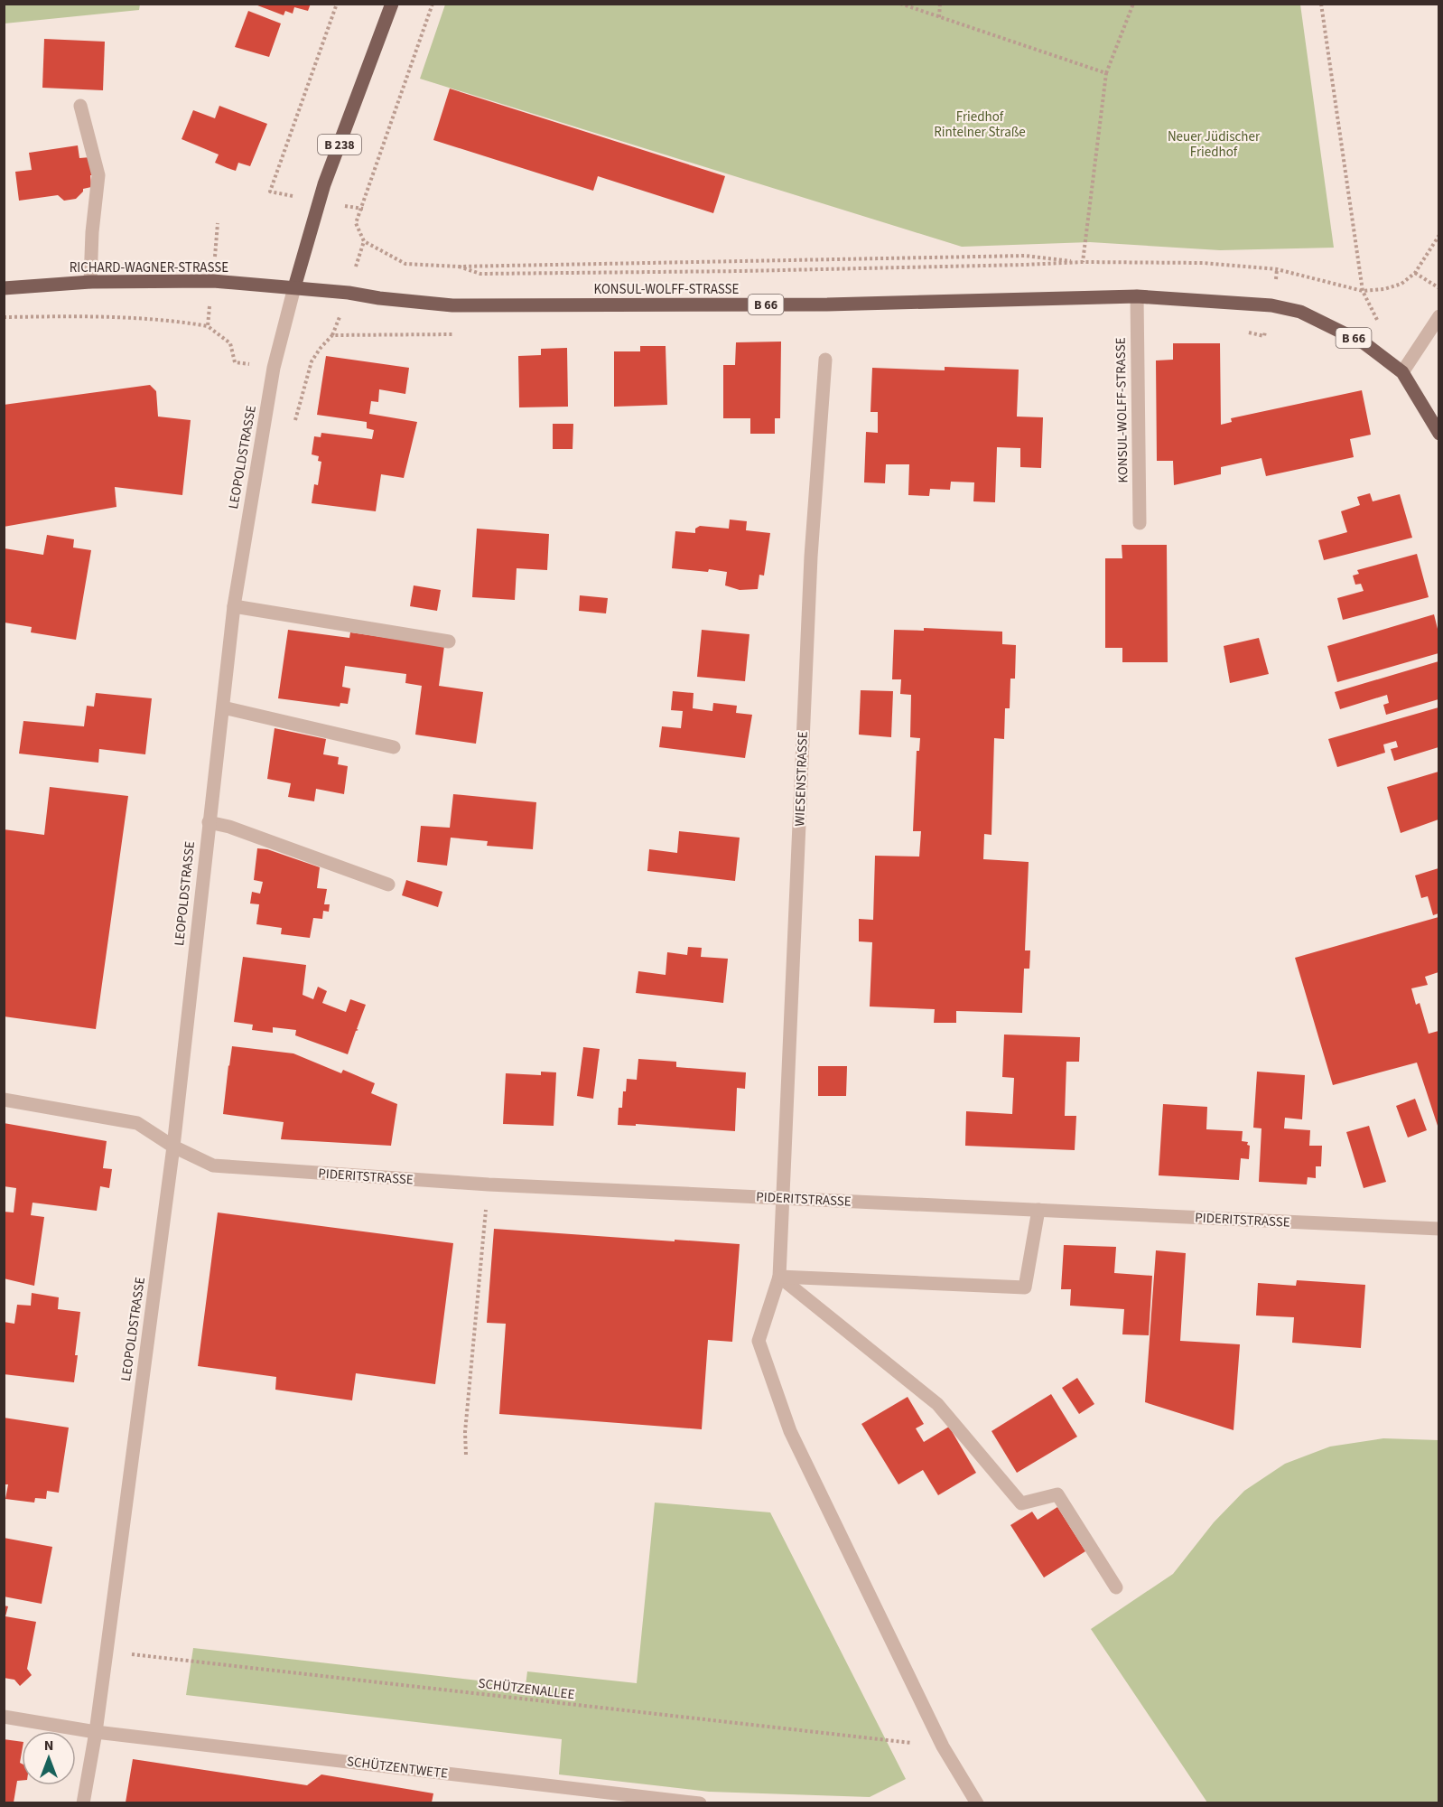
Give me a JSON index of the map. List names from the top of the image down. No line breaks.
{"streets":{"main road":["B 238","RICHARD-WAGNER-STRASSE","KONSUL-WOLFF-STRASSE","B 66","LEOPOLDSTRASSE"],"street":["WIESENSTRASSE","PIDERITSTRASSE","SCHÜTZENTWETE"],"path":["SCHÜTZENALLEE"]},"crossings":[["RICHARD-WAGNER-STRASSE","KONSUL-WOLFF-STRASSE"],["RICHARD-WAGNER-STRASSE","LEOPOLDSTRASSE"],["KONSUL-WOLFF-STRASSE","B 66"],["KONSUL-WOLFF-STRASSE","LEOPOLDSTRASSE"],["LEOPOLDSTRASSE","PIDERITSTRASSE"],["LEOPOLDSTRASSE","SCHÜTZENALLEE"],["LEOPOLDSTRASSE","SCHÜTZENTWETE"],["WIESENSTRASSE","PIDERITSTRASSE"],["WIESENSTRASSE","SCHÜTZENALLEE"]],"parks":["Friedhof Rintelner Straße","Neuer Jüdischer Friedhof"],"north":"top"}
